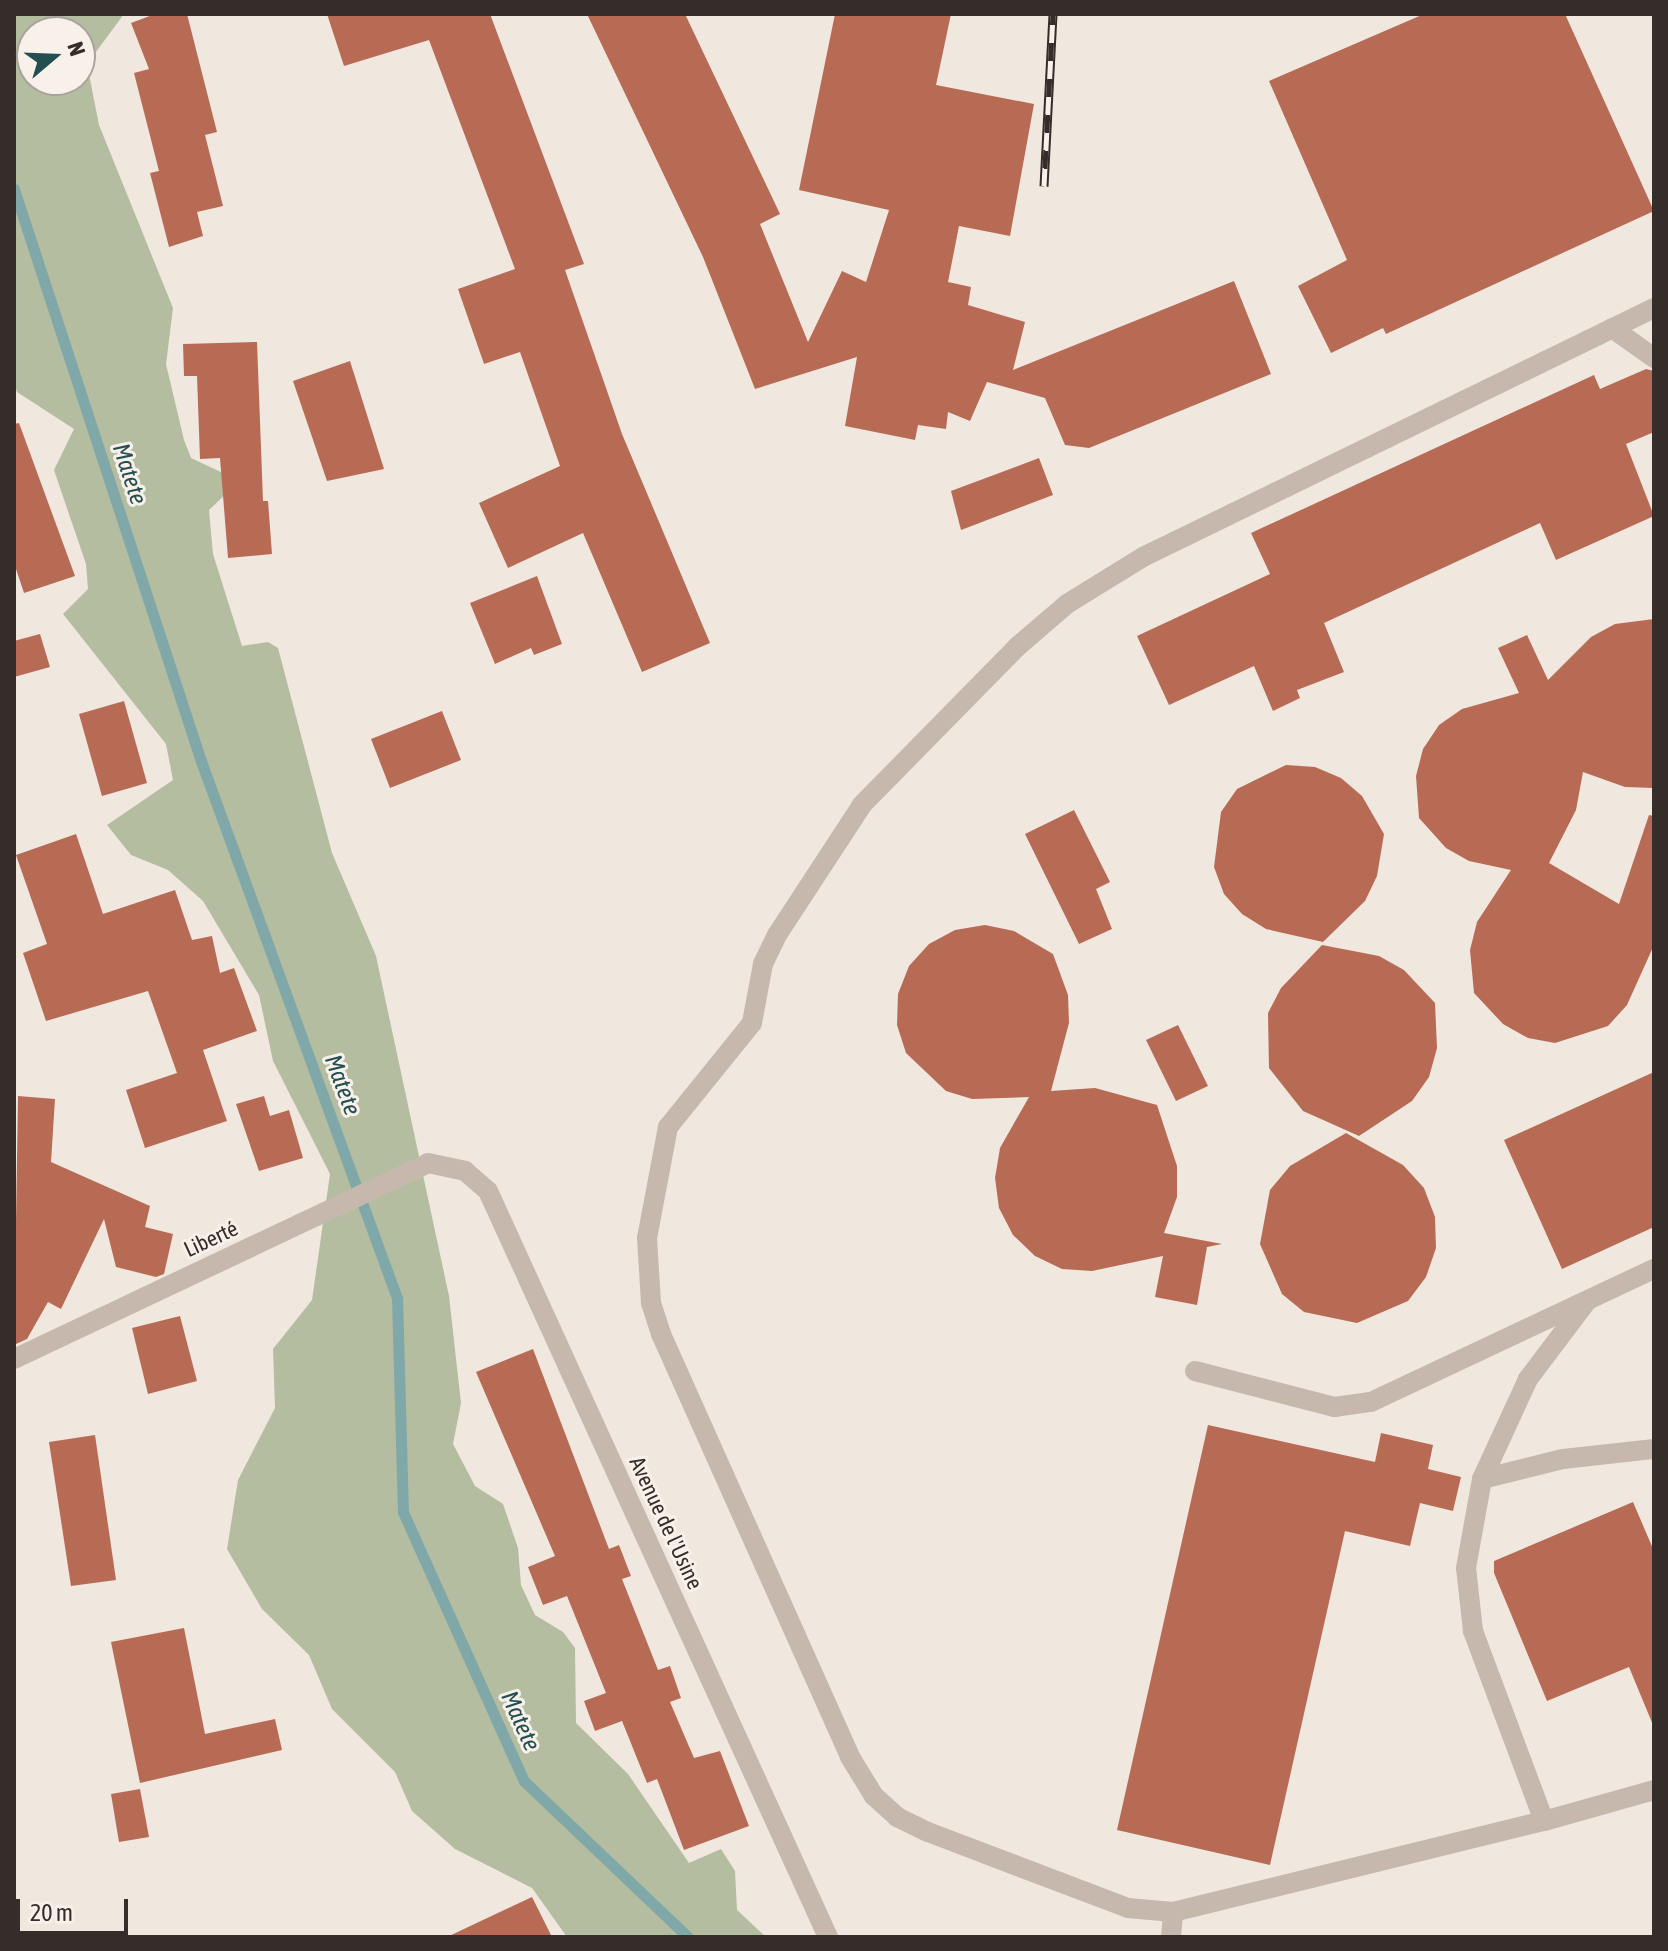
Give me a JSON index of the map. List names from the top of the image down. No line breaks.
{"streets":{"street":["Liberté","Avenue de l'Usine"]},"crossings":[["Liberté","Avenue de l'Usine"]],"water":["Matete"],"scale_bar":"20 m","north":"right"}
